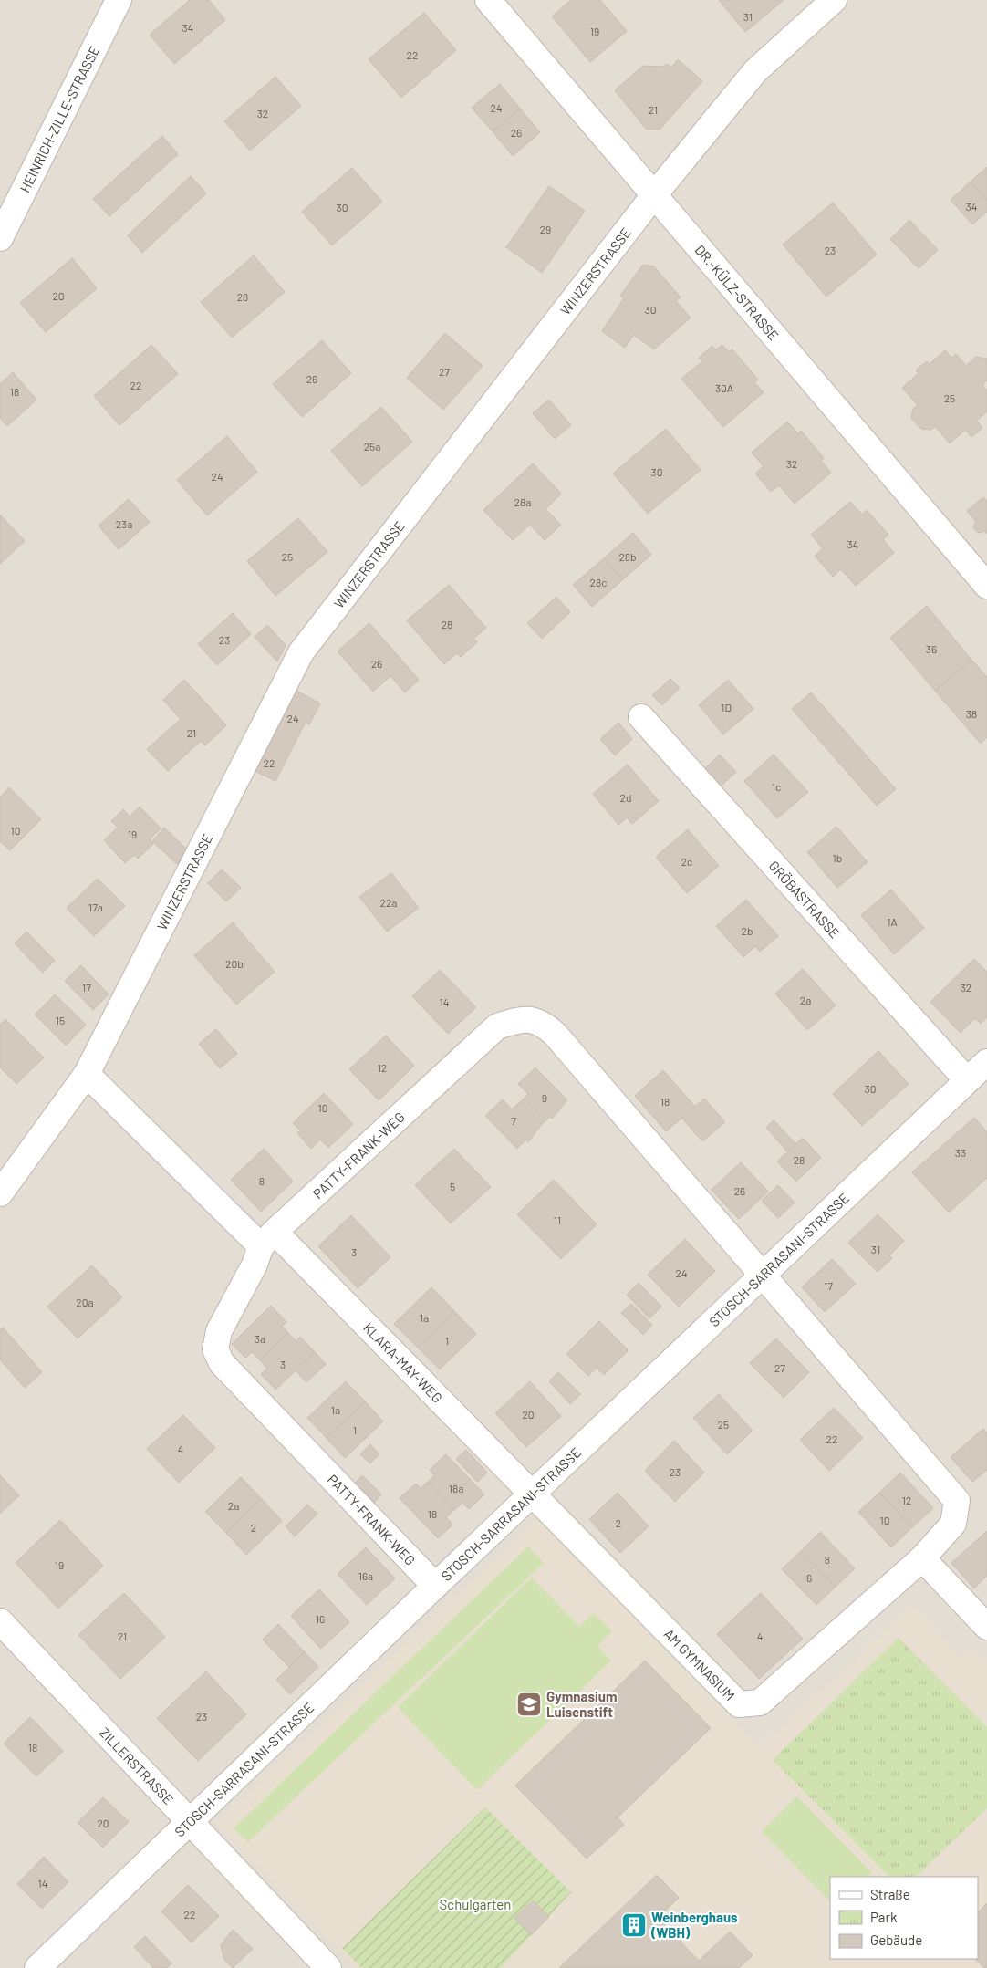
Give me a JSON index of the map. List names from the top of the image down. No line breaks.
{"streets":{"street":["HEINRICH-ZILLE-STRASSE","WINZERSTRASSE","DR.-KÜLZ-STRASSE","GRÖBASTRASSE","PATTY-FRANK-WEG","STOSCH-SARRASANI-STRASSE","KLARA-MAY-WEG","AM GYMNASIUM","ZILLERSTRASSE"]},"crossings":[["WINZERSTRASSE","DR.-KÜLZ-STRASSE"],["WINZERSTRASSE","KLARA-MAY-WEG"],["GRÖBASTRASSE","STOSCH-SARRASANI-STRASSE"],["PATTY-FRANK-WEG","STOSCH-SARRASANI-STRASSE"],["PATTY-FRANK-WEG","KLARA-MAY-WEG"],["PATTY-FRANK-WEG","AM GYMNASIUM"],["STOSCH-SARRASANI-STRASSE","KLARA-MAY-WEG"],["STOSCH-SARRASANI-STRASSE","AM GYMNASIUM"],["STOSCH-SARRASANI-STRASSE","ZILLERSTRASSE"],["KLARA-MAY-WEG","AM GYMNASIUM"]],"parks":["Schulgarten"],"places":{"school or university":["Gymnasium Luisenstift"],"building":["Weinberghaus (WBH)"]},"house_numbers":["31","34","19","22","24","21","32","26","34","30","29","23","20","28","30","27","26","22","30A","18","25","25a","32","30","24","28a","23a","34","25","28b","28c","28","23","36","26","1D","38","24","21","22","1c","2d","10","19","1b","2c","22a","17a","1A","2b","20b","17","32","2a","14","15","12","30","9","18","10","7","33","28","8","5","26","11","31","3","24","17","20a","1a","3a","1","3","27","1a","20","25","1","22","4","23","18a","12","2a","18","10","2","2","8","19","16a","6","16","21","4","23","18","20","14","22"],"legend":["Straße","Park","Gebäude"]}
